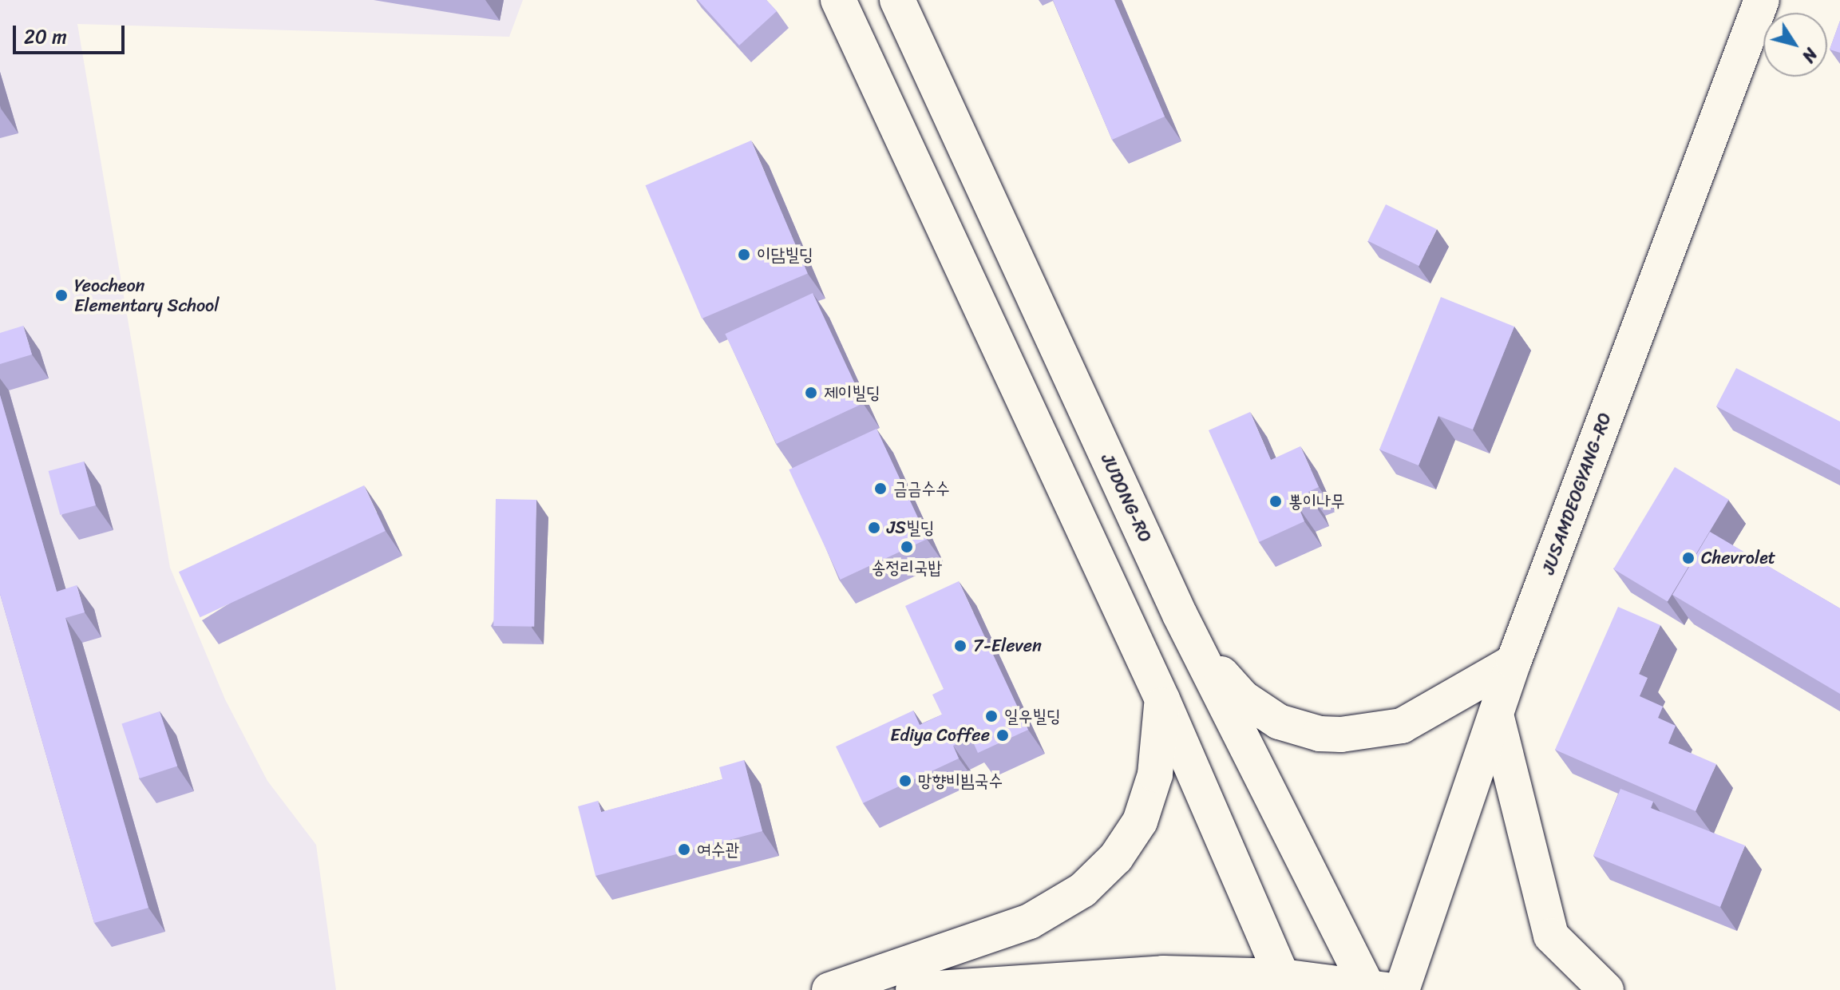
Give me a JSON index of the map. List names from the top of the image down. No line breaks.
{"streets":{"street":["JUSAMDEOGYANG-RO","JUDONG-RO"]},"crossings":[["JUSAMDEOGYANG-RO","JUDONG-RO"]],"places":["이담빌딩","Yeocheon Elementary School","제이빌딩","금금수수","뽕이나무","JS빌딩","송정리국밥","Chevrolet","7-Eleven","일우빌딩","Ediya Coffee","망향비빔국수","여수관"],"scale_bar":"20 m","north":"bottom right"}
